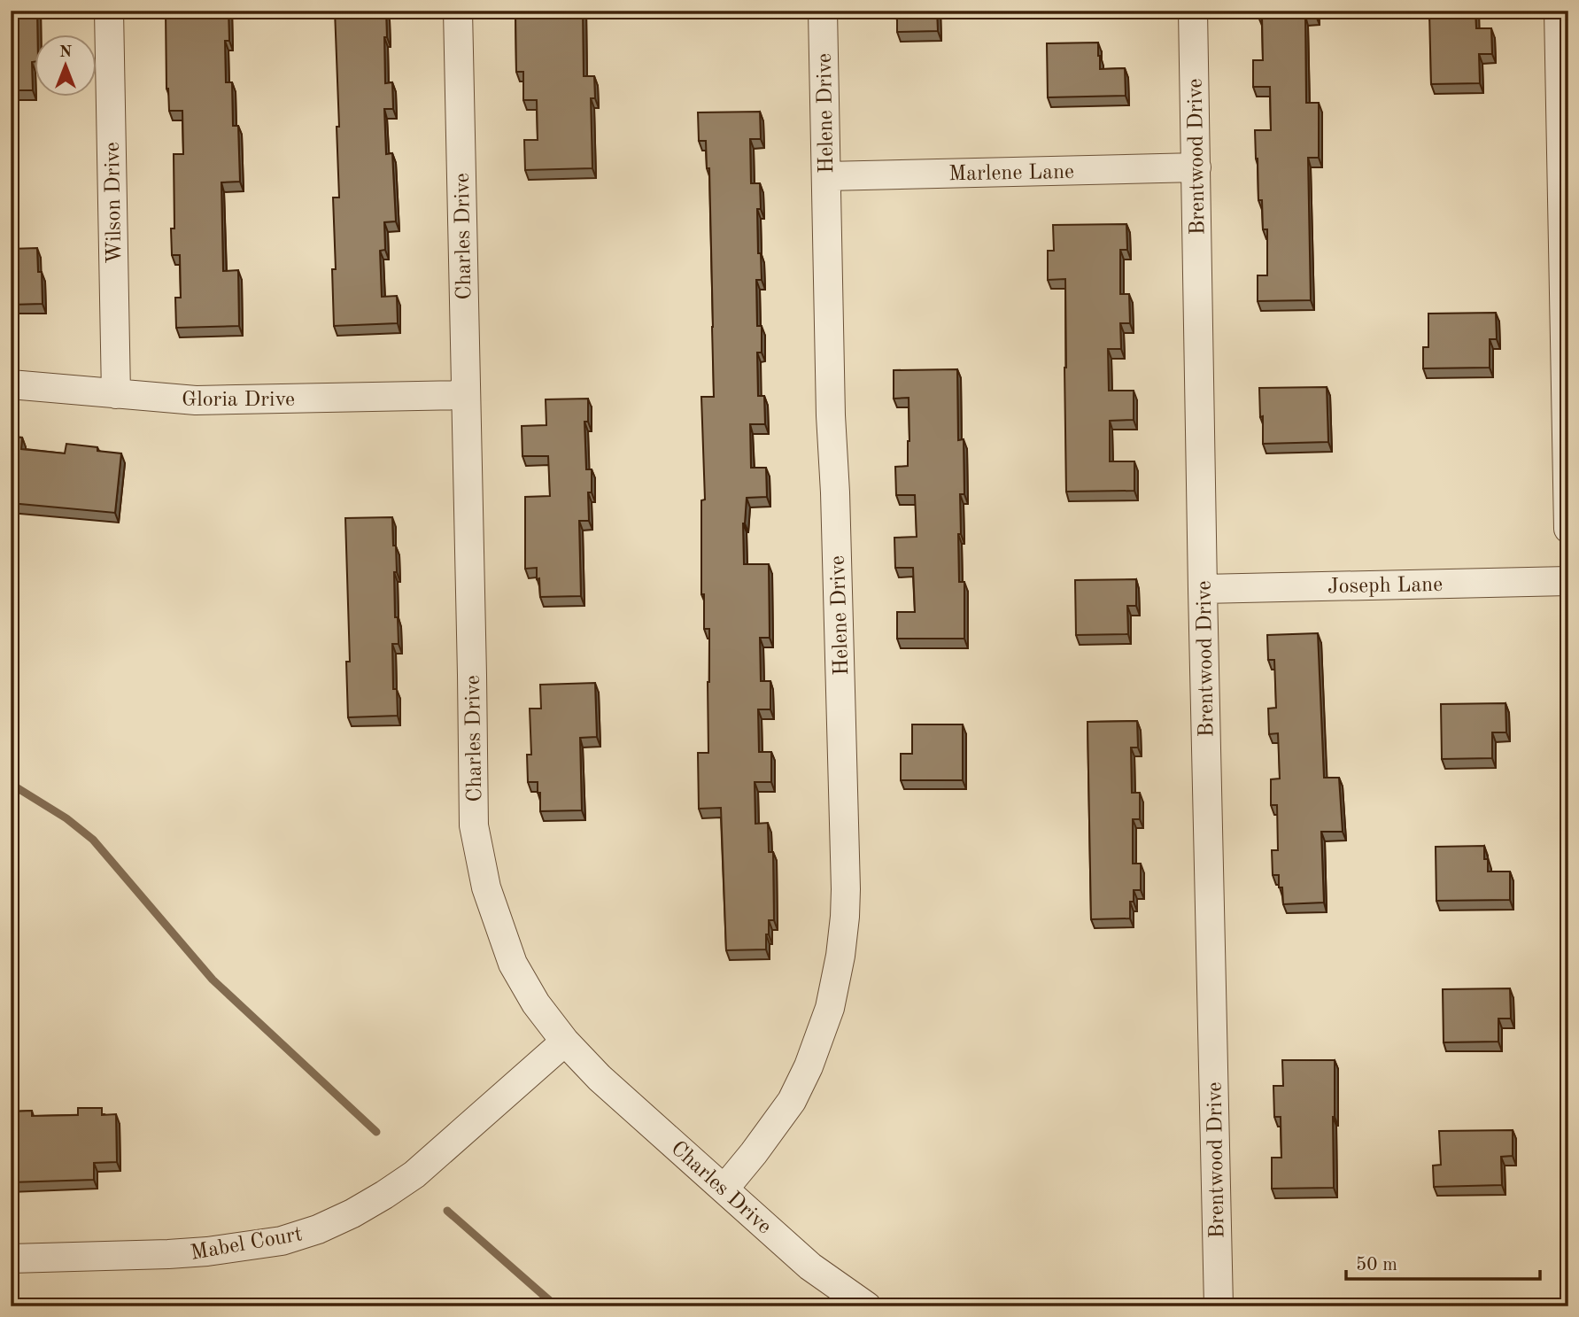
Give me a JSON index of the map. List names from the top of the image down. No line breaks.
{"streets":{"street":["Helene Drive","Brentwood Drive","Marlene Lane","Wilson Drive","Charles Drive","Gloria Drive","Joseph Lane","Mabel Court"]},"crossings":[["Helene Drive","Marlene Lane"],["Helene Drive","Charles Drive"],["Brentwood Drive","Marlene Lane"],["Brentwood Drive","Joseph Lane"],["Wilson Drive","Gloria Drive"],["Charles Drive","Gloria Drive"],["Charles Drive","Mabel Court"]],"scale_bar":"50 m","north":"top"}
